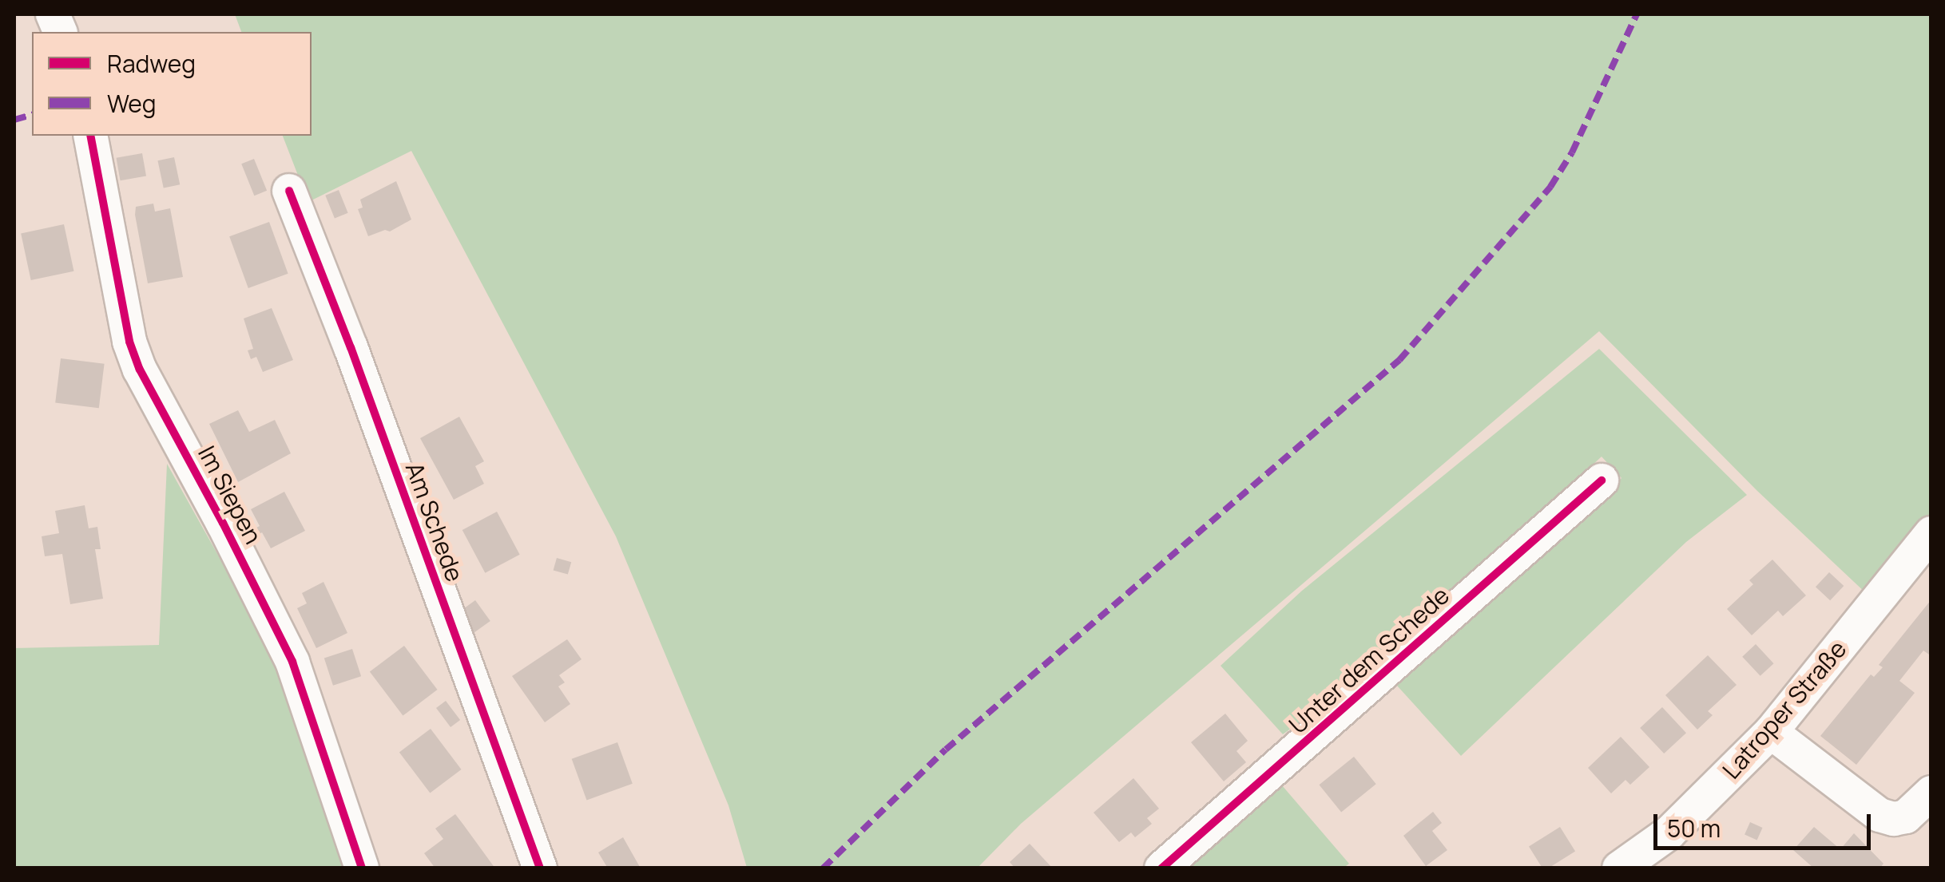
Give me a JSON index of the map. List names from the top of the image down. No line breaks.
{"streets":{"street":["Im Siepen","Am Schede","Unter dem Schede","Latroper Straße"]},"legend":["Radweg","Weg"],"scale_bar":"50 m"}
